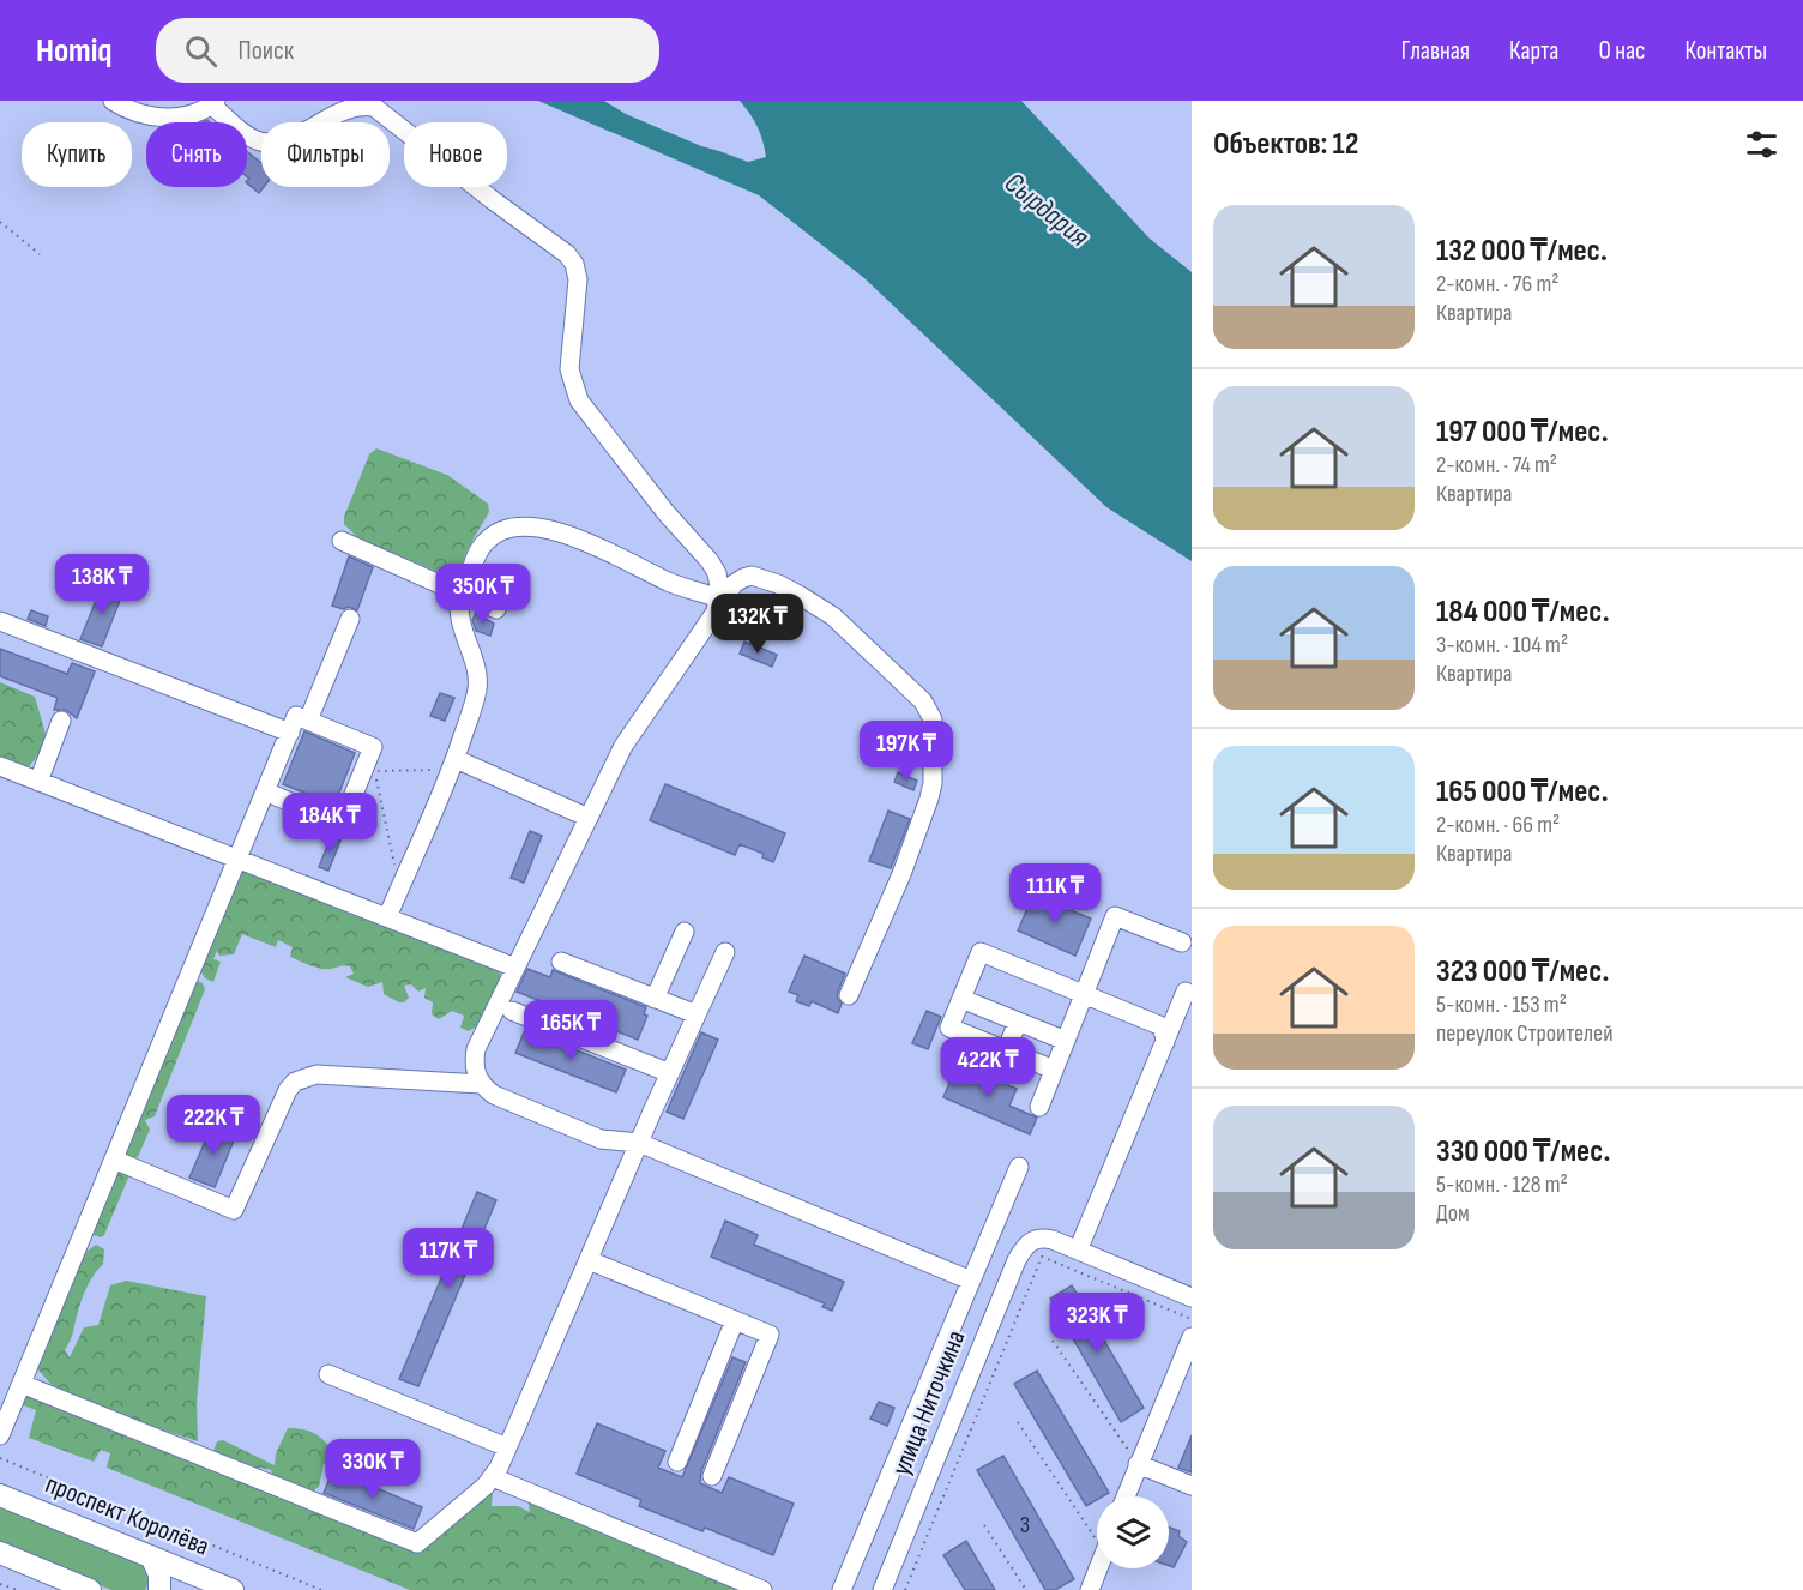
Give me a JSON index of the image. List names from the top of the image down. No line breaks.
{"streets":{"main road":["проспект Королёва"],"street":["улица Ниточкина"]},"water":["Сырдария"],"house_numbers":["3"],"page":{"header":"Homiq","search":"Поиск","nav":["Главная","Карта","О нас","Контакты"],"heading":"Объектов: 12","chip":["Купить","Снять","Фильтры","Новое"],"list":[{"name":"132 000 ₸/мес.","note":"2-комн. · 76 m² · Квартира"},{"name":"197 000 ₸/мес.","note":"2-комн. · 74 m² · Квартира"},{"name":"184 000 ₸/мес.","note":"3-комн. · 104 m² · Квартира"},{"name":"165 000 ₸/мес.","note":"2-комн. · 66 m² · Квартира"},{"name":"323 000 ₸/мес.","note":"5-комн. · 153 m² · переулок Строителей"},{"name":"330 000 ₸/мес.","note":"5-комн. · 128 m² · Дом"}],"price":["138K ₸","350K ₸","132K ₸","197K ₸","184K ₸","111K ₸","165K ₸","422K ₸","222K ₸","117K ₸","323K ₸","330K ₸"]}}
